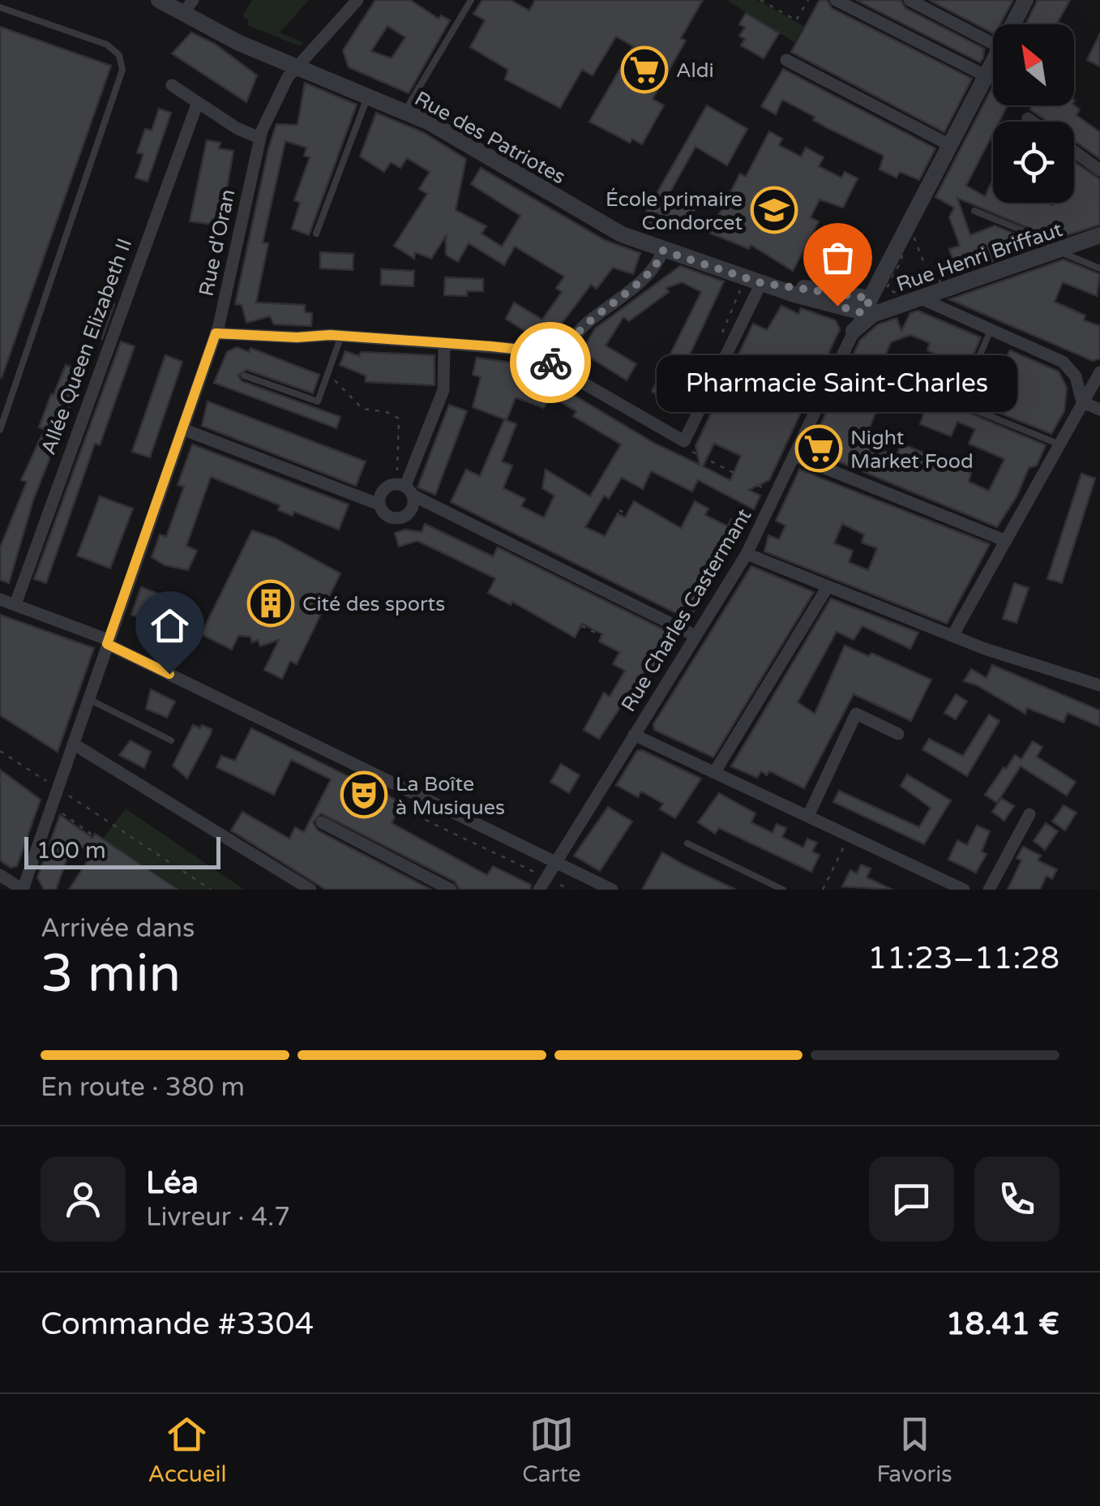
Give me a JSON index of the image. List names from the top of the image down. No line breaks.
{"streets":{"street":["Rue des Patriotes","Rue d'Oran","Rue Henri Briffaut","Allée Queen Elizabeth II","Rue Charles Castermant"]},"crossings":[["Rue des Patriotes","Rue d'Oran"],["Rue des Patriotes","Rue Henri Briffaut"]],"places":{"supermarket":["Aldi","Night Market Food"],"school or university":["École primaire Condorcet"],"other":["Pharmacie Saint-Charles"],"building":["Cité des sports"],"theatre":["La Boîte à Musiques"]},"scale_bar":"100 m","north":"top left","page":{"bubble":"Pharmacie Saint-Charles","scale":"100 m","heading":["3 min","Arrivée dans","11:23–11:28"],"panel":["Léa","Livreur · 4.7","Commande #3304","18.41 €"],"bar":"En route · 380 m","tabs":["Accueil","Carte","Favoris"]}}
